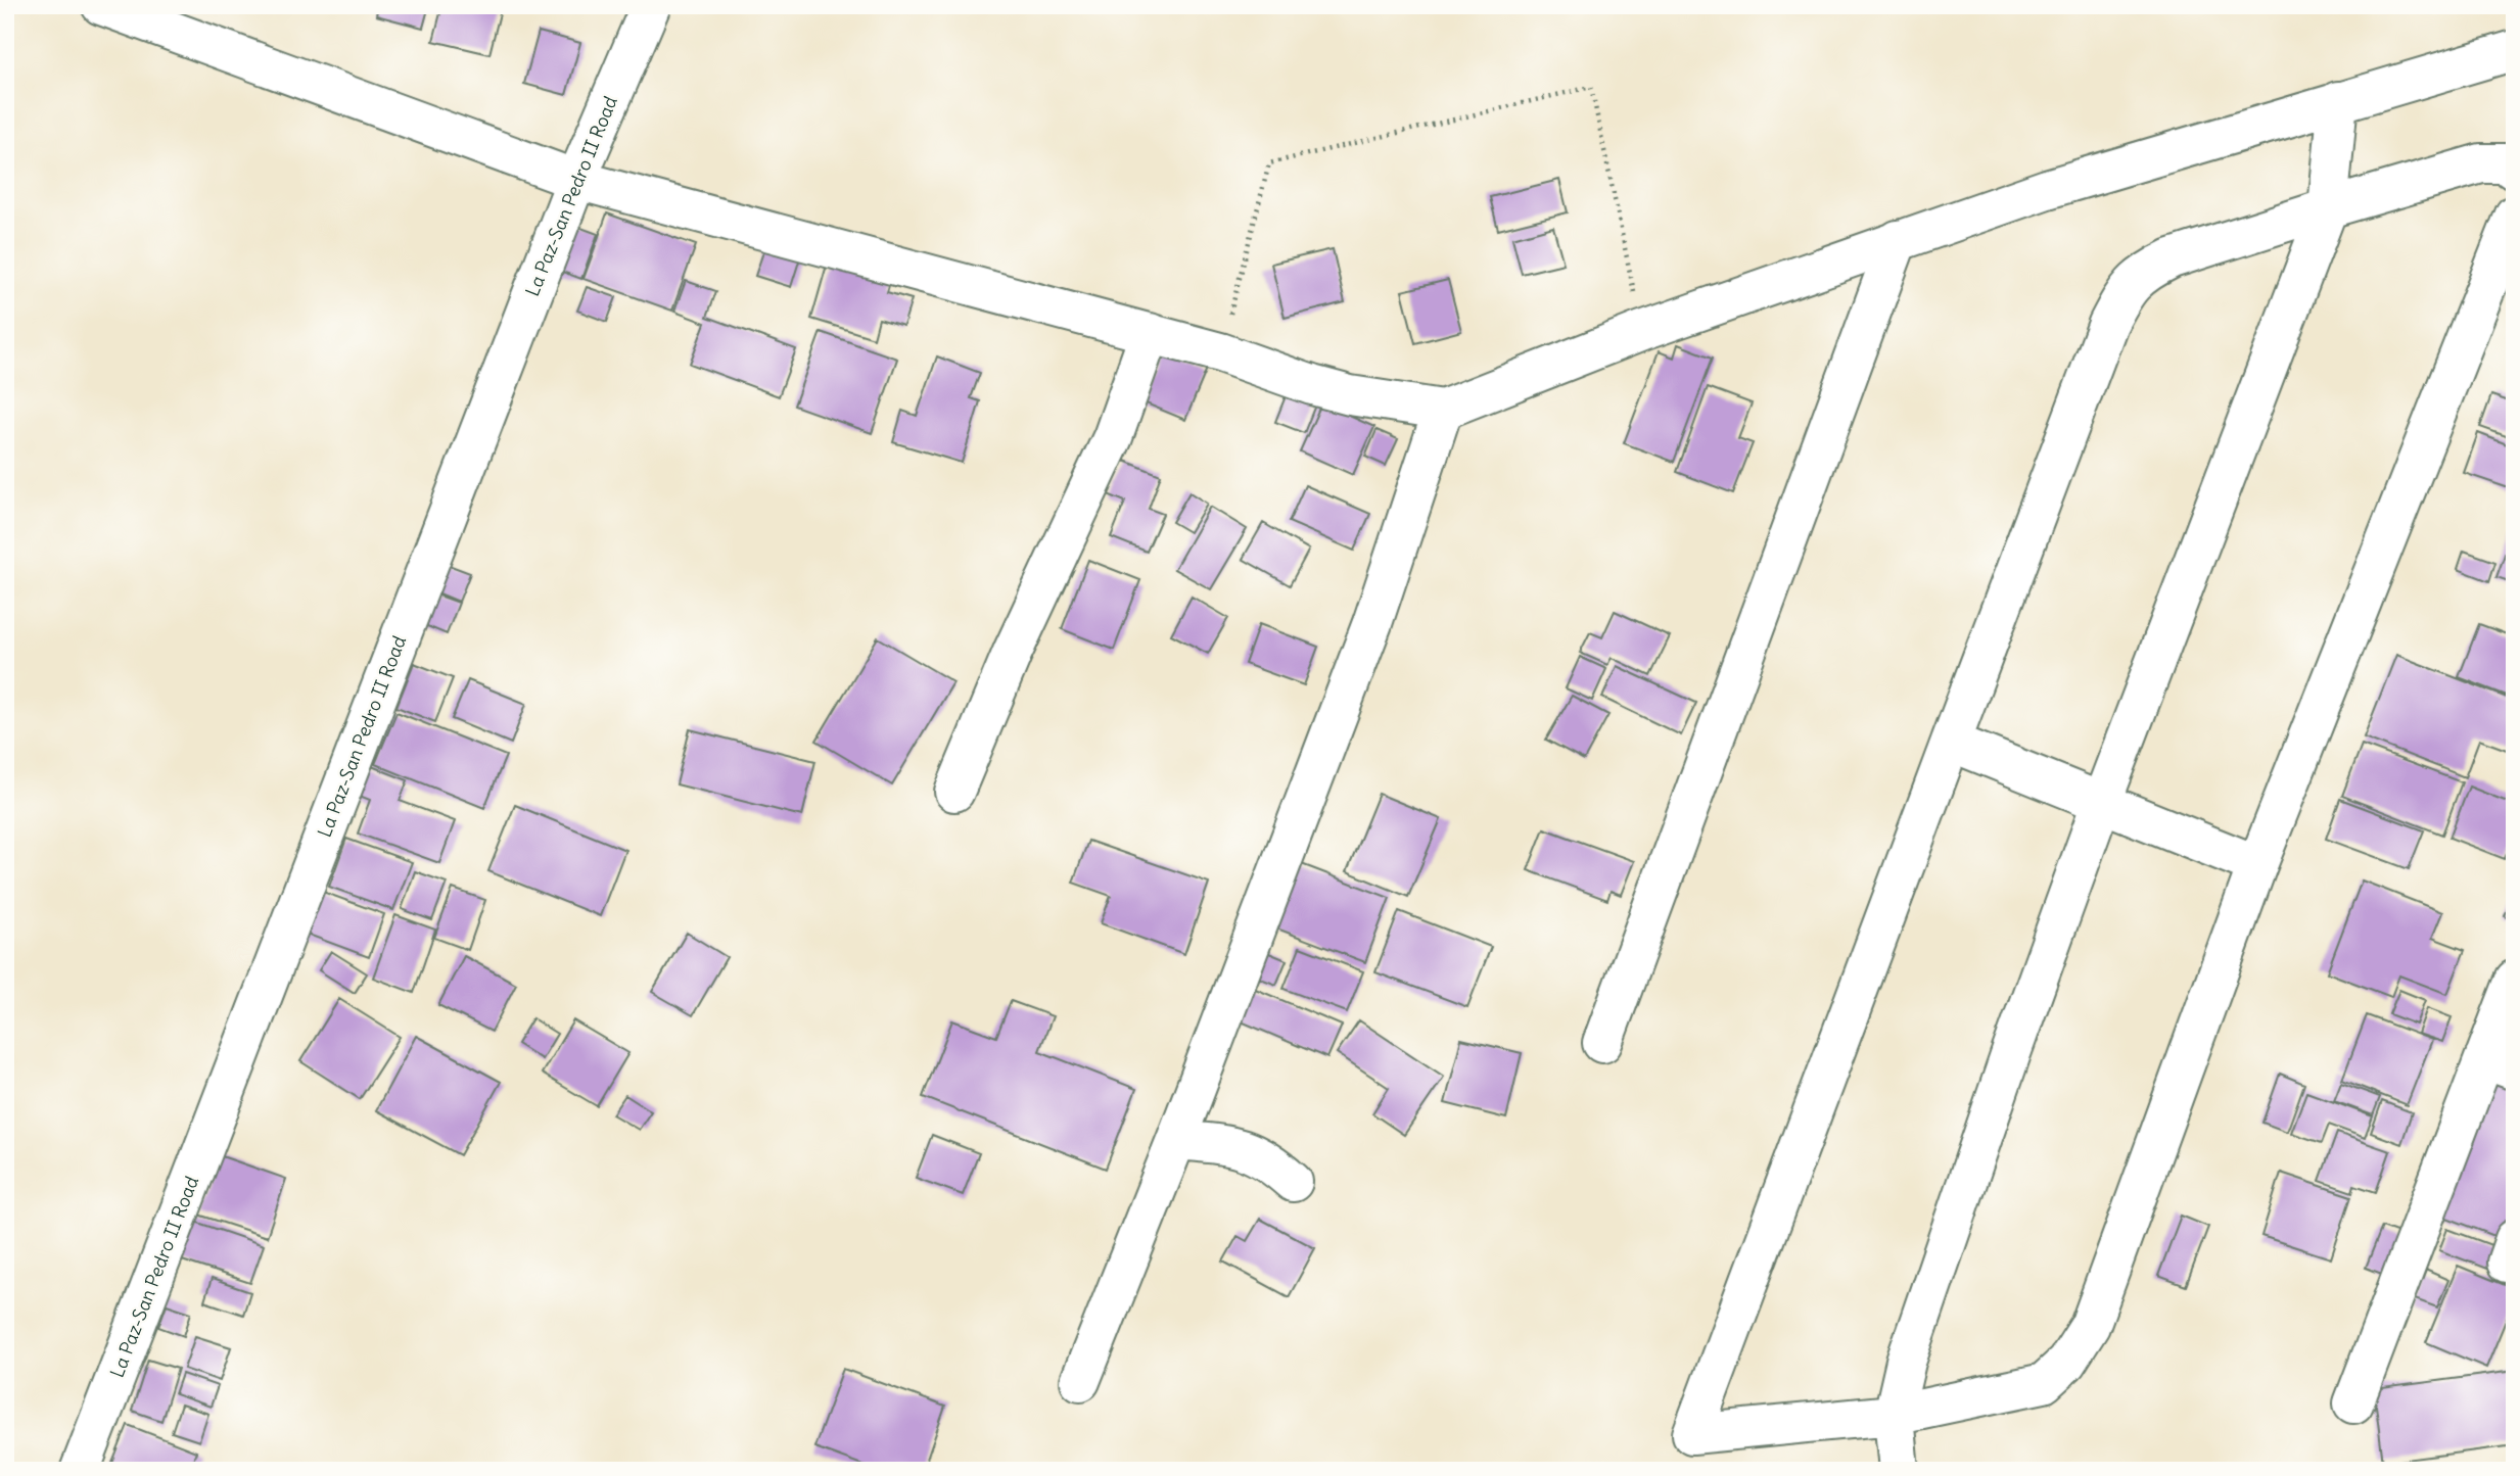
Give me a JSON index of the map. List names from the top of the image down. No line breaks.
{"streets":{"street":["La Paz-San Pedro II Road"]}}
